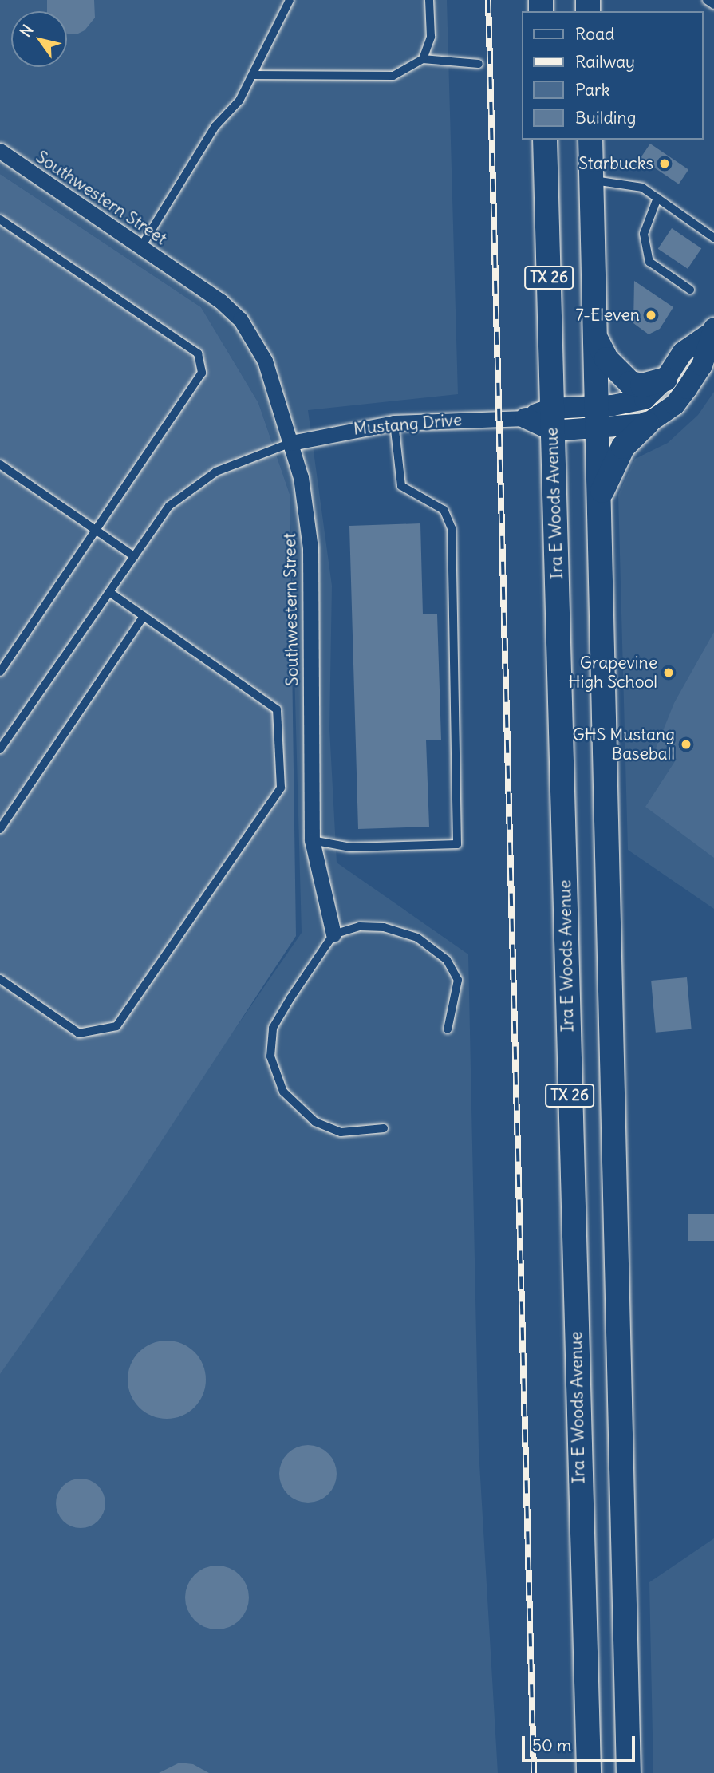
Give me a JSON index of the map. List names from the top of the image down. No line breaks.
{"streets":{"main road":["TX 26","Mustang Drive","Ira E Woods Avenue"],"street":["Southwestern Street"]},"crossings":[["Southwestern Street","Mustang Drive"],["TX 26","Mustang Drive"],["Mustang Drive","Ira E Woods Avenue"]],"places":["Starbucks","7-Eleven","Grapevine High School","GHS Mustang Baseball"],"legend":["Road","Railway","Park","Building"],"scale_bar":"50 m","north":"top left"}
